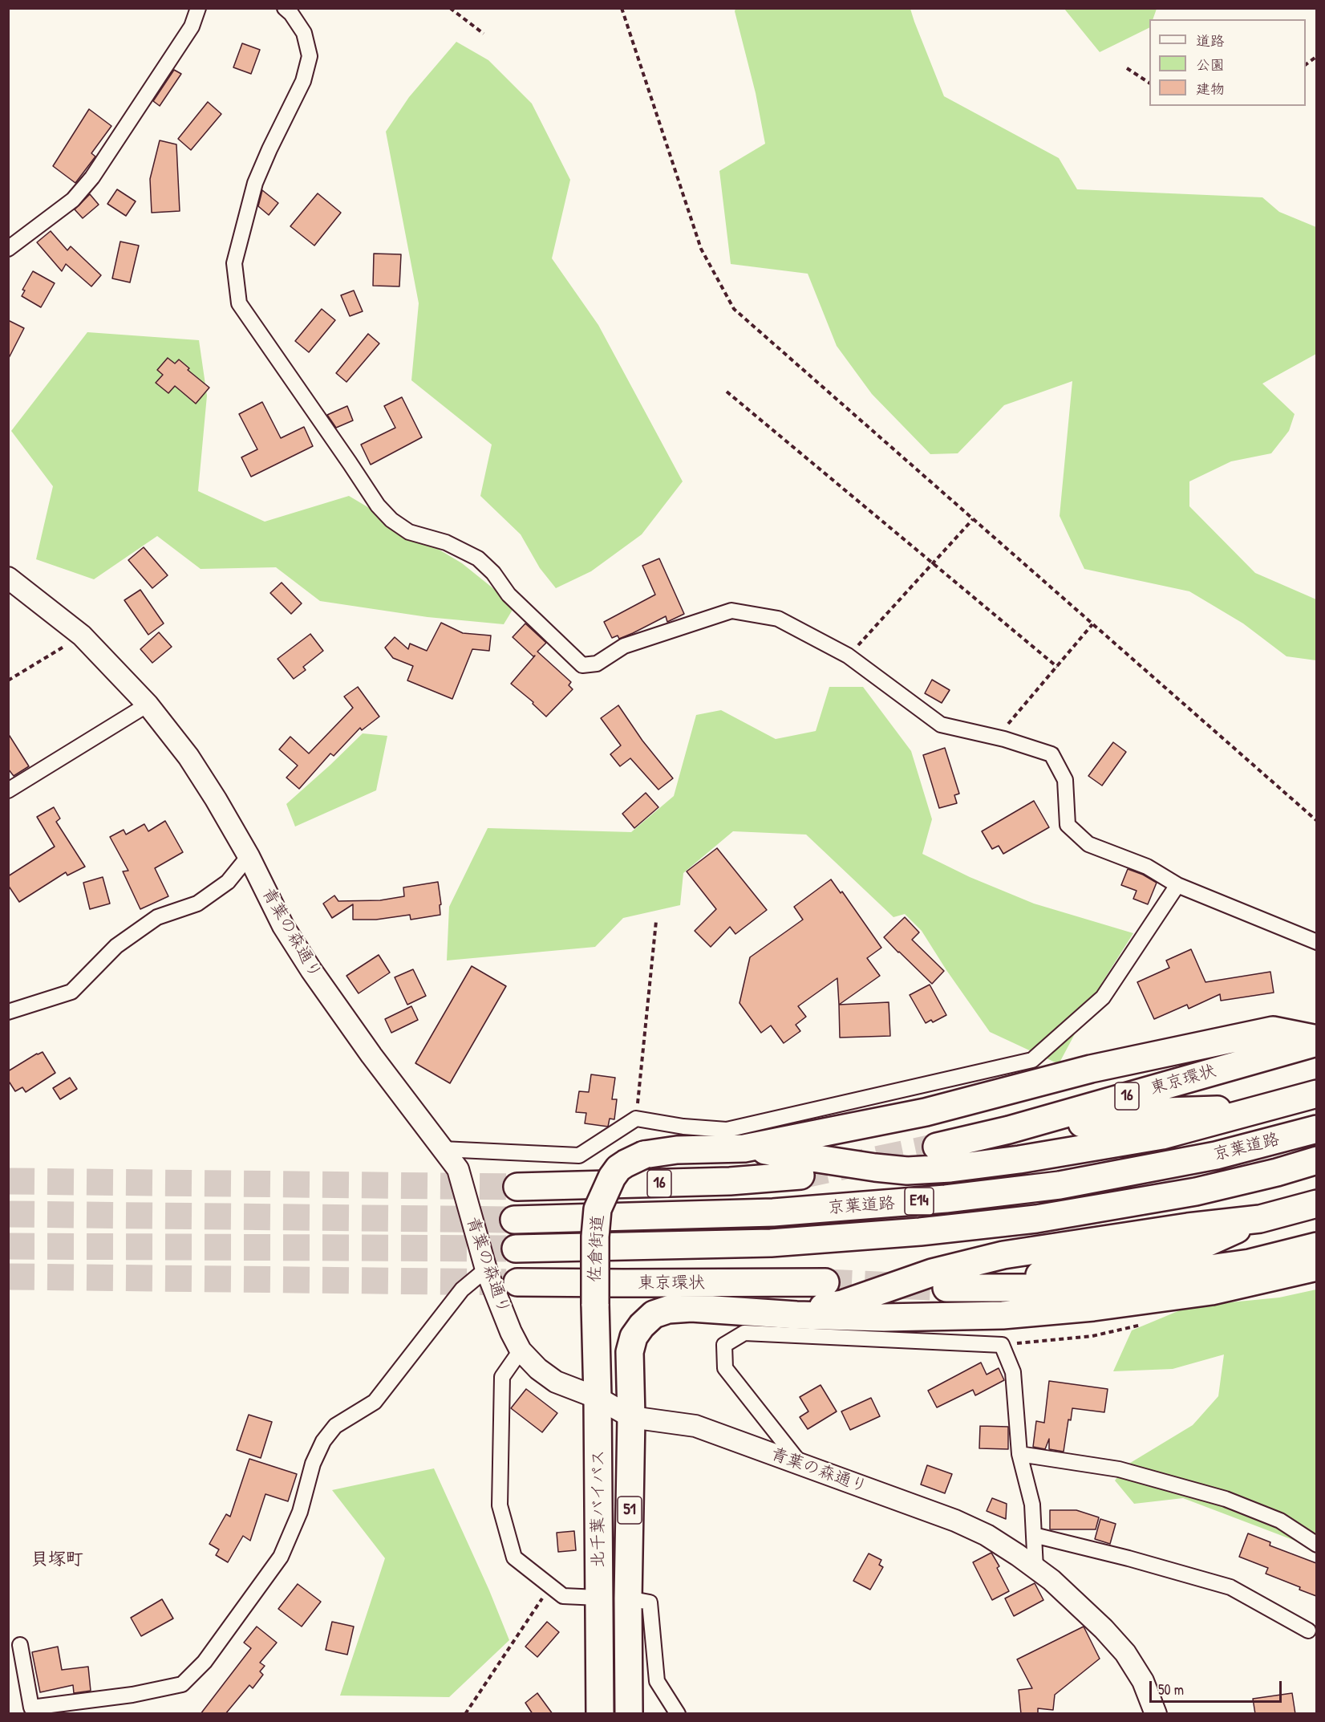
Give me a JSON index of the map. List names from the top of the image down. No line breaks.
{"streets":{"highway":["東京環状","16","京葉道路","E14","佐倉街道","北千葉バイパス","51"],"street":["青葉の森通り"]},"crossings":[["青葉の森通り","北千葉バイパス"],["佐倉街道","北千葉バイパス"]],"districts":["貝塚町"],"legend":["道路","公園","建物"],"scale_bar":"50 m"}
